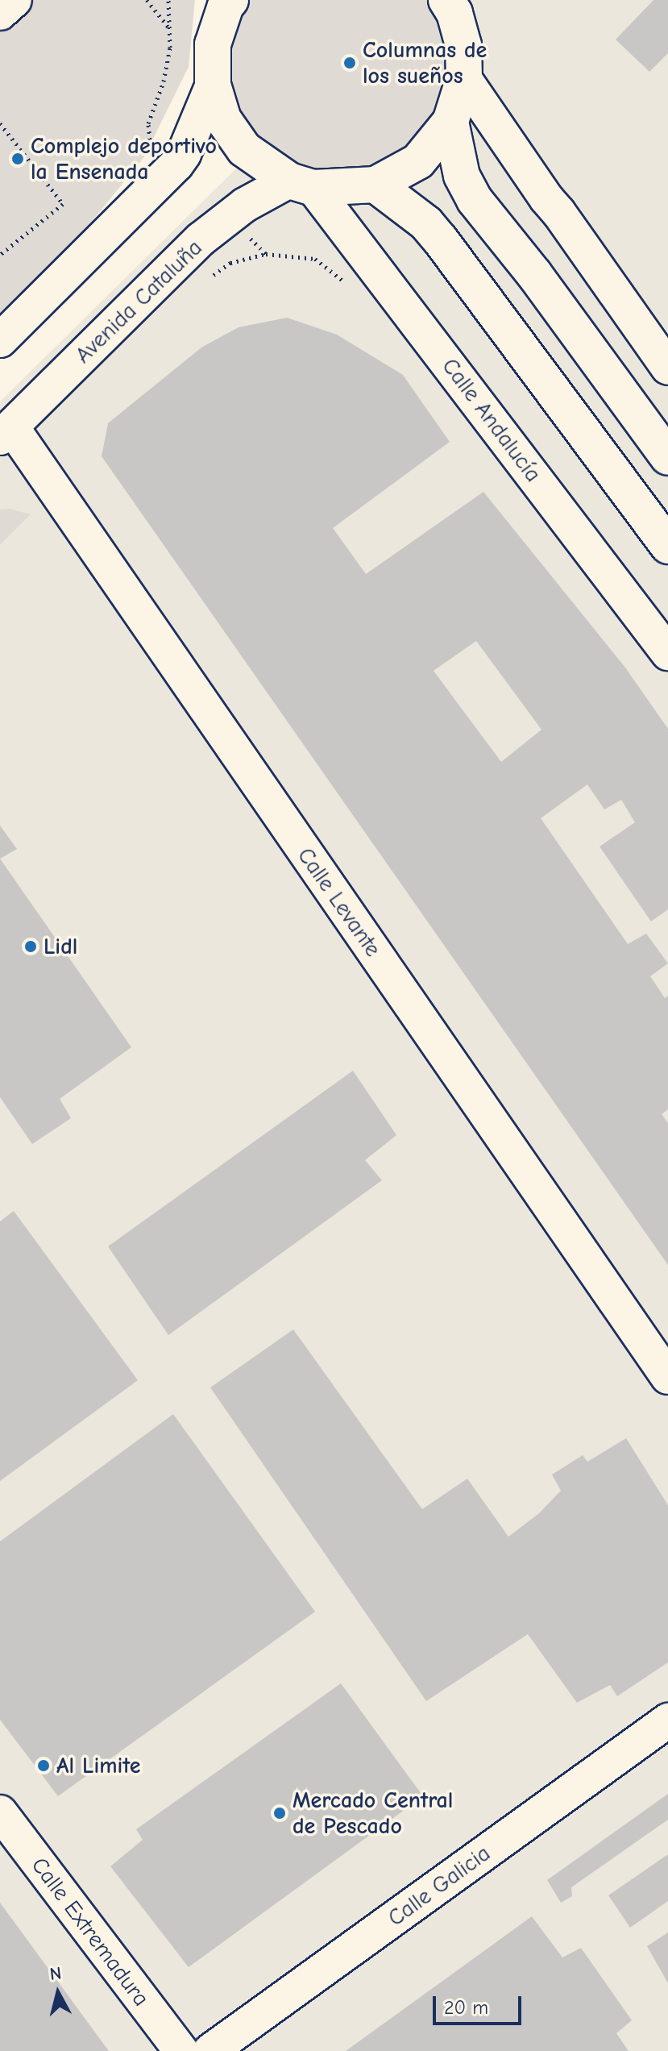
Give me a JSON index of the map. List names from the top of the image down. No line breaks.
{"streets":{"street":["Avenida Cataluña","Calle Andalucía","Calle Levante","Calle Galicia","Calle Extremadura"]},"crossings":[["Avenida Cataluña","Calle Andalucía"],["Avenida Cataluña","Calle Levante"]],"places":["Columnas de los sueños","Complejo deportivo la Ensenada","Lidl","Al Limite","Mercado Central de Pescado"],"scale_bar":"20 m","north":"top"}
